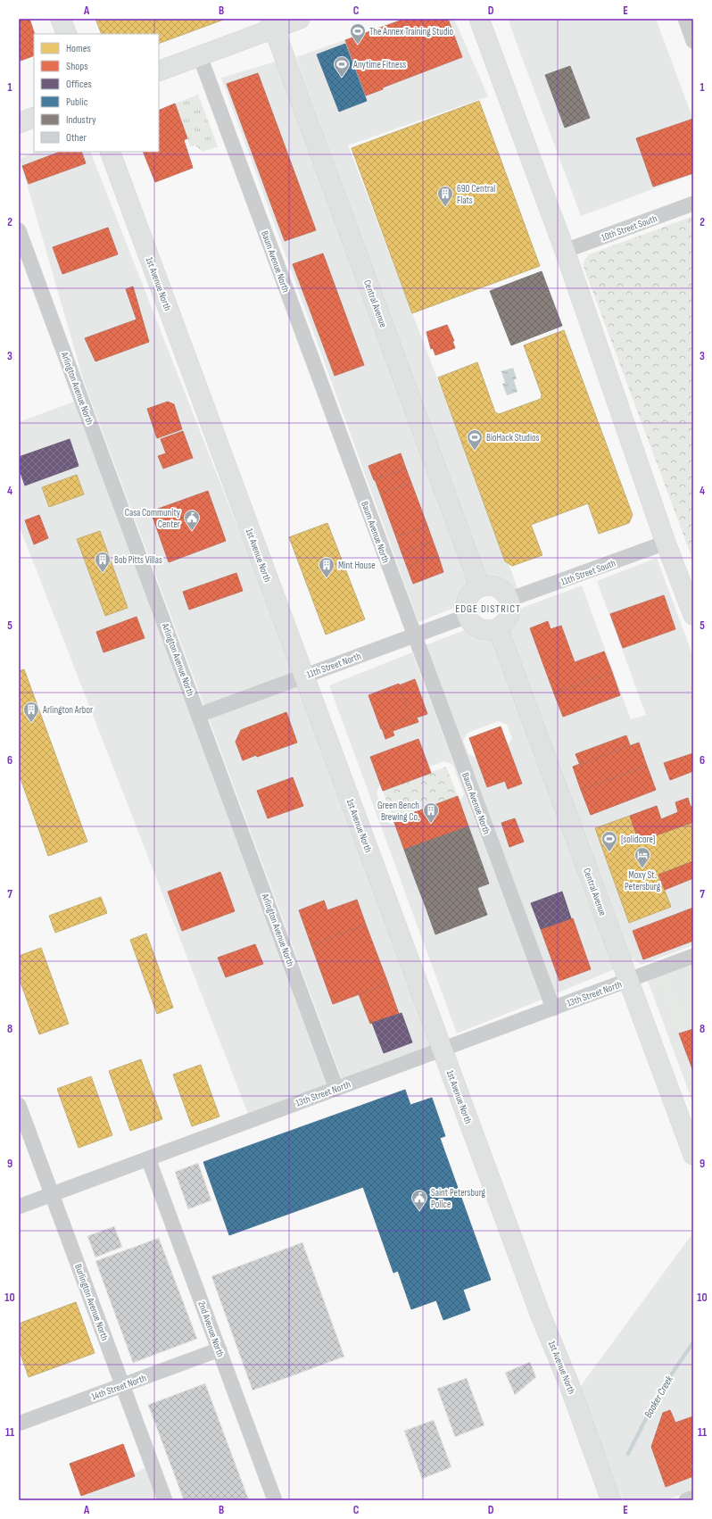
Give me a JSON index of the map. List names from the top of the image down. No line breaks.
{"streets":{"main road":["1st Avenue North","Central Avenue"],"street":["10th Street South","Baum Avenue North","Arlington Avenue North","11th Street South","11th Street North","13th Street North","Burlington Avenue North","2nd Avenue North","14th Street North"]},"crossings":[["Baum Avenue North","11th Street North"],["Baum Avenue North","13th Street North"],["1st Avenue North","11th Street North"],["1st Avenue North","13th Street North"],["Central Avenue","11th Street South"],["Central Avenue","11th Street North"],["Central Avenue","13th Street North"],["Arlington Avenue North","11th Street North"],["Arlington Avenue North","13th Street North"],["11th Street South","11th Street North"],["13th Street North","Burlington Avenue North"],["13th Street North","2nd Avenue North"],["Burlington Avenue North","14th Street North"],["2nd Avenue North","14th Street North"]],"districts":["EDGE DISTRICT"],"water":["Booker Creek"],"places":{"sports":["The Annex Training Studio","Anytime Fitness","BioHack Studios","[solidcore]"],"building":["690 Central Flats","Bob Pitts Villas","Mint House","Arlington Arbor","Green Bench Brewing Co."],"public building":["Casa Community Center","Saint Petersburg Police"],"hotel":["Moxy St. Petersburg"]},"legend":["Homes","Shops","Offices","Public","Industry","Other"],"grid":{"columns":["A","B","C","D","E"],"rows":["1","2","3","4","5","6","7","8","9","10","11"]}}
